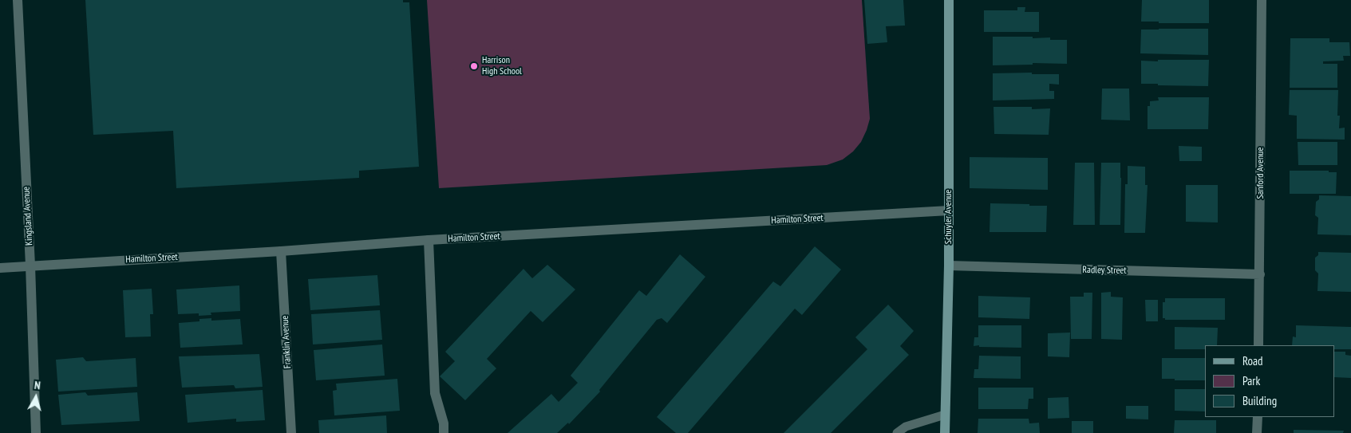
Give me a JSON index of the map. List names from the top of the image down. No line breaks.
{"streets":{"main road":["Schuyler Avenue"],"street":["Sanford Avenue","Kingsland Avenue","Hamilton Street","Radley Street","Franklin Avenue"]},"crossings":[["Sanford Avenue","Radley Street"],["Kingsland Avenue","Hamilton Street"],["Schuyler Avenue","Hamilton Street"],["Schuyler Avenue","Radley Street"],["Hamilton Street","Franklin Avenue"]],"places":["Harrison High School"],"legend":["Road","Park","Building"],"north":"top"}
